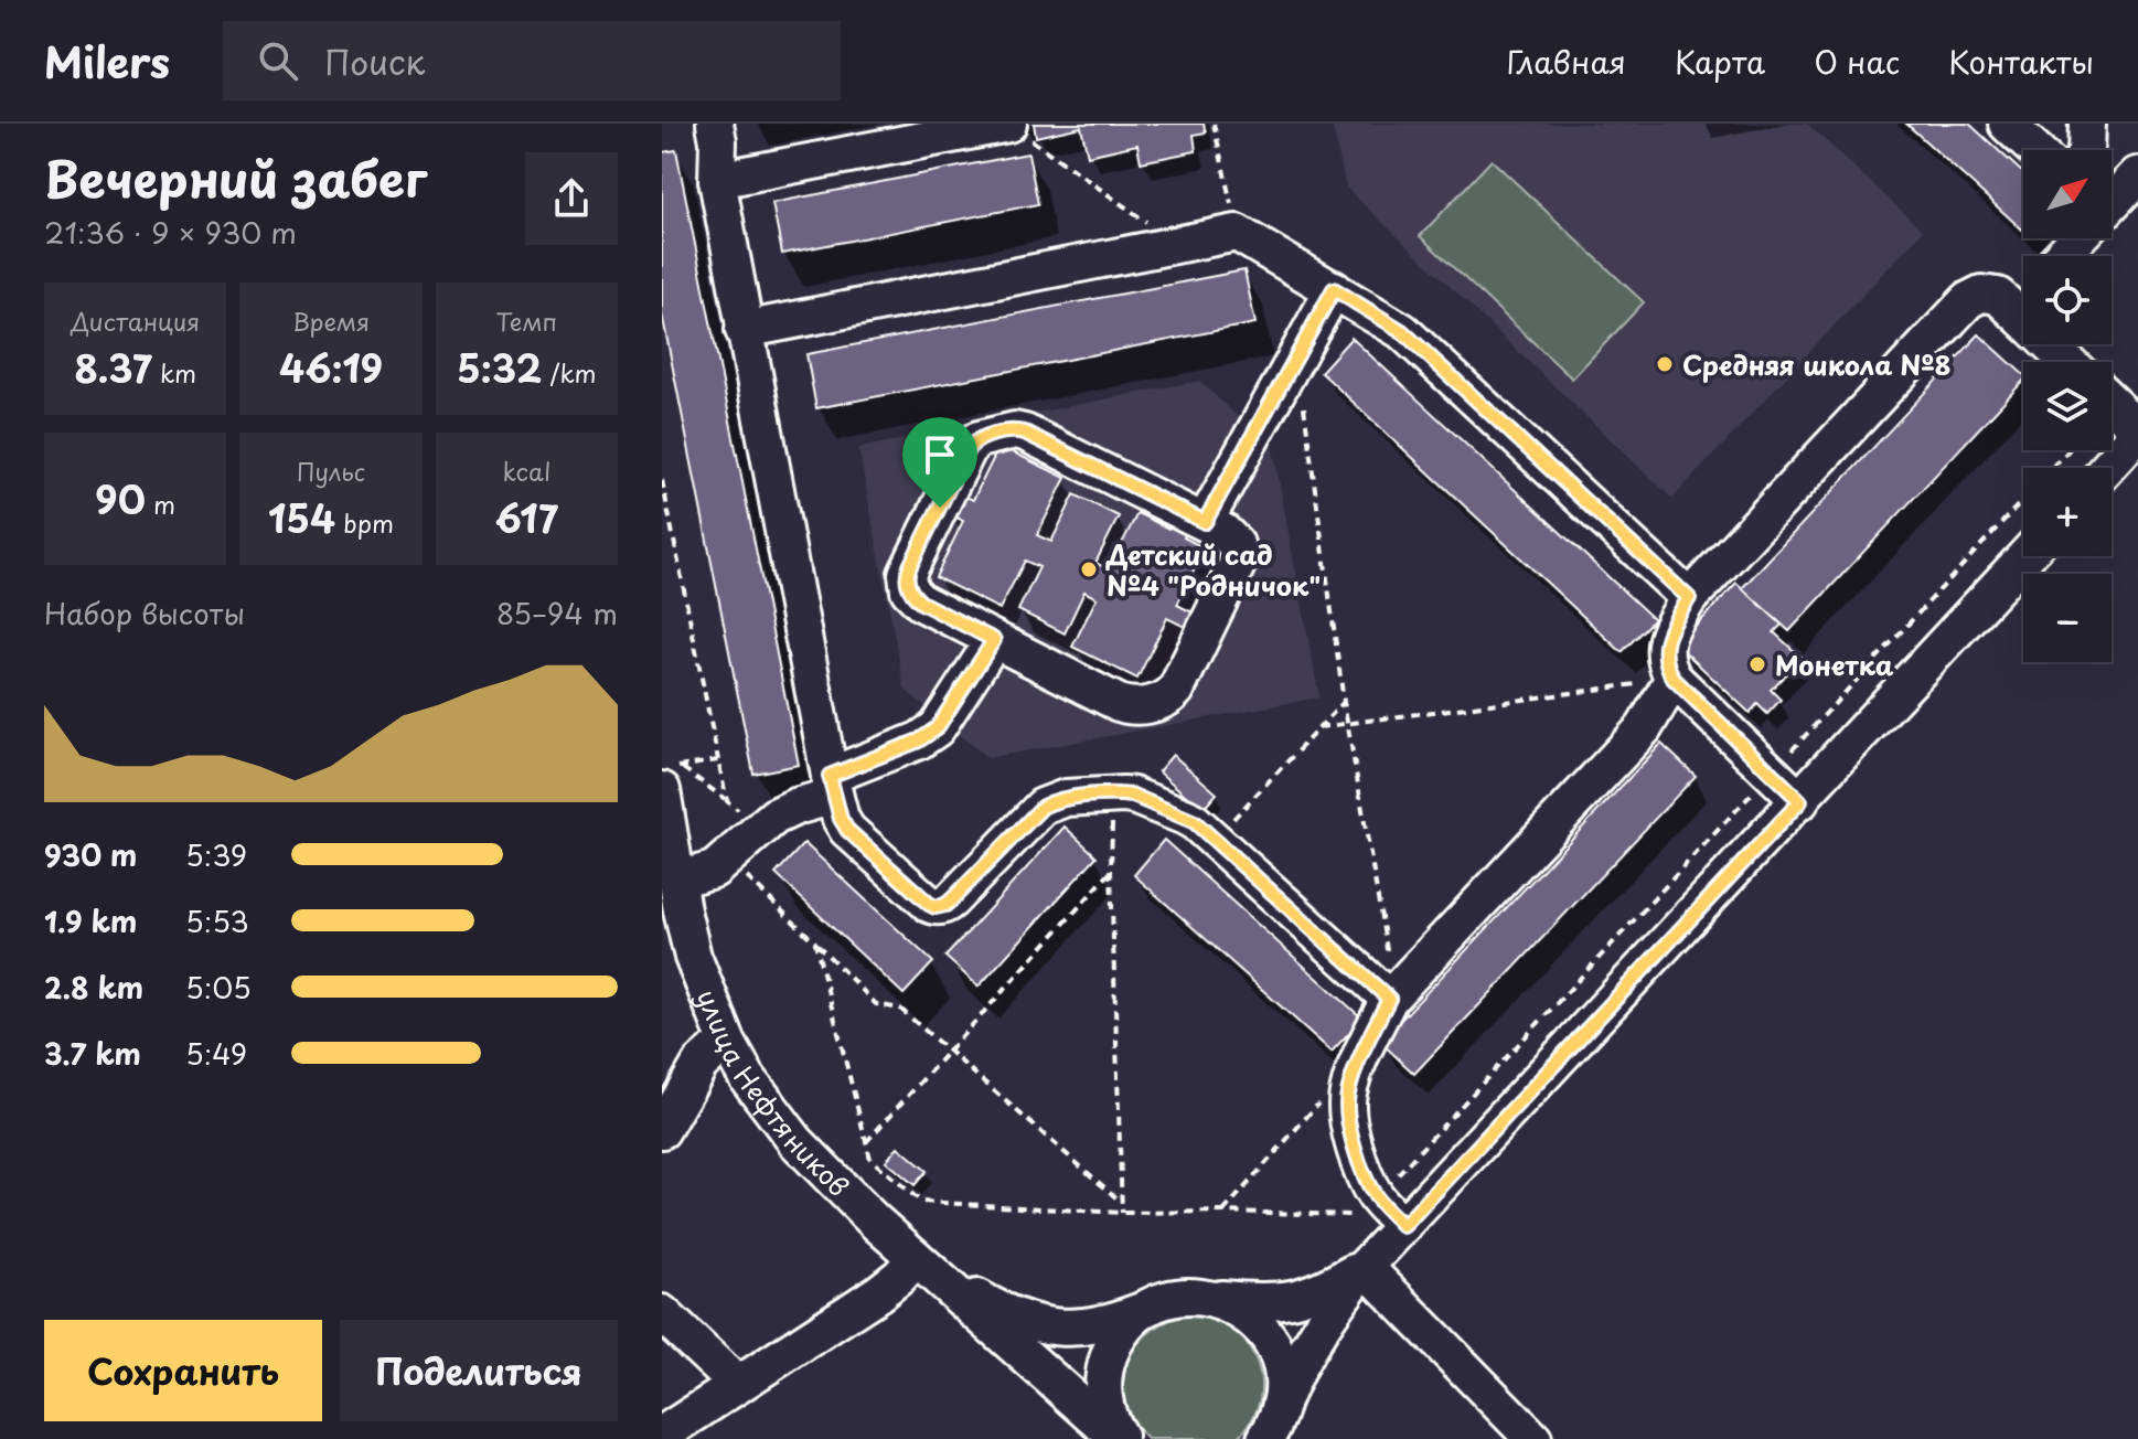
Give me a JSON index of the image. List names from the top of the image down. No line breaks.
{"streets":{"street":["улица Нефтяников"]},"places":["Средняя школа №8","Детский сад №4 \"Родничок\"","Монетка"],"north":"top right","page":{"header":"Milers","search":"Поиск","nav":["Главная","Карта","О нас","Контакты"],"heading":["Вечерний забег","21:36 · 9 × 930 m"],"map_buttons":["+","−"],"stats":[["Дистанция","8.37 km"],["Время","46:19"],["Темп","5:32 /km"],["90 m"],["Пульс","154 bpm"],["kcal","617"]],"chart":["Набор высоты","85–94 m"],"list":[{"name":"930 m","note":"5:39"},{"name":"1.9 km","note":"5:53"},{"name":"2.8 km","note":"5:05"},{"name":"3.7 km","note":"5:49"}],"buttons":["Сохранить","Поделиться"]}}
